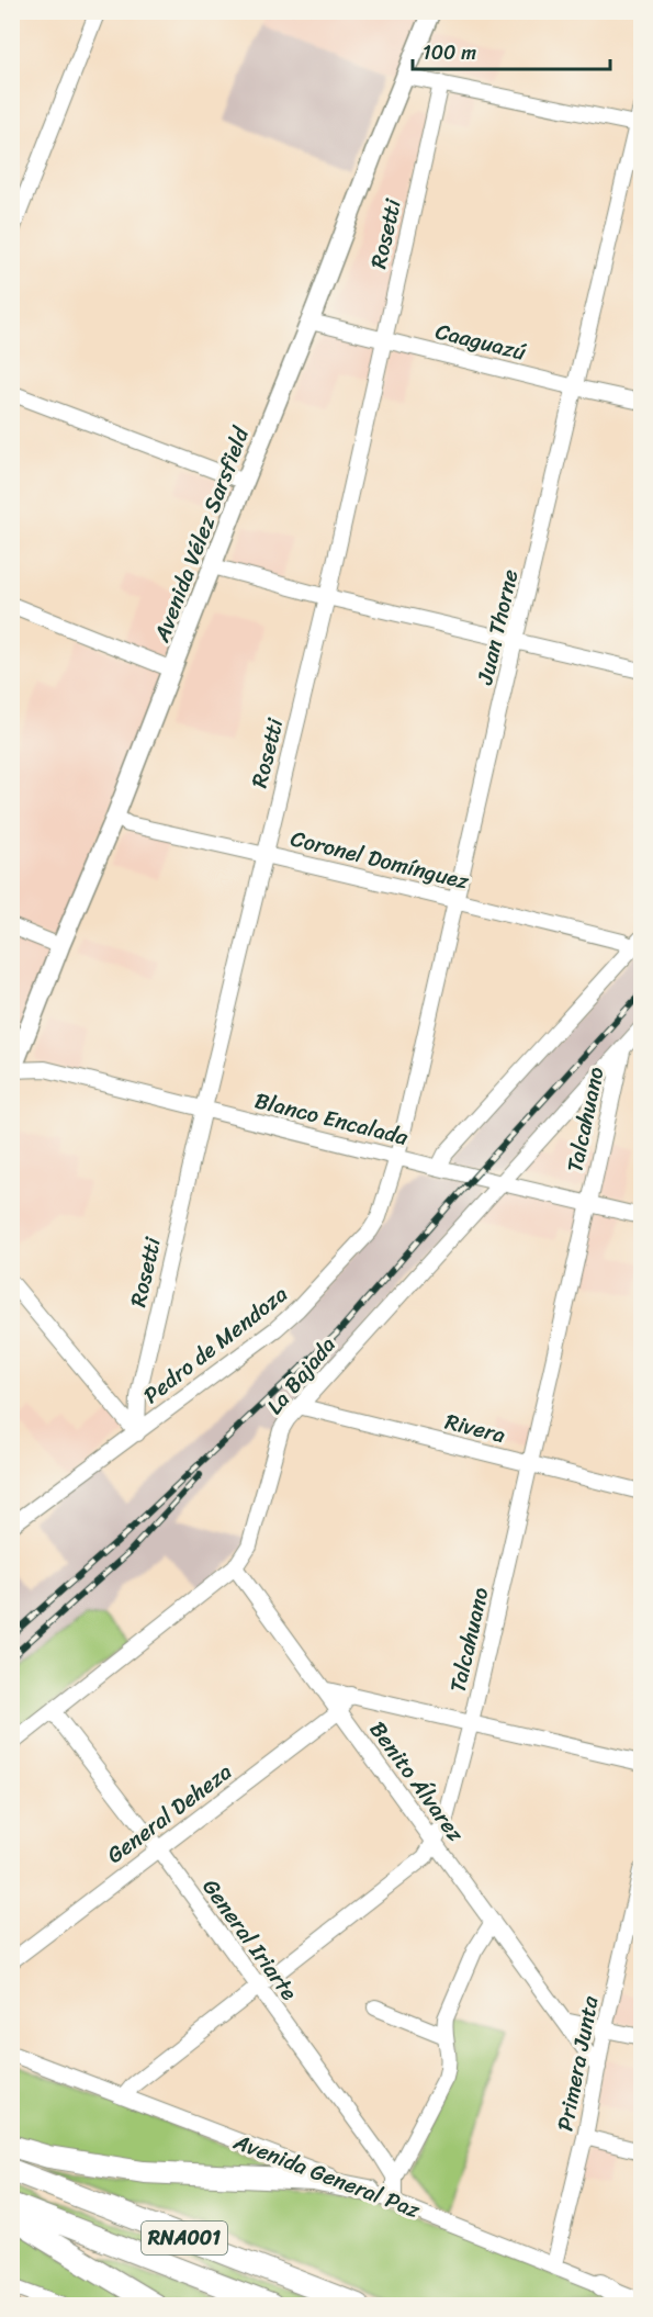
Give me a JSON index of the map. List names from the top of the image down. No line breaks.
{"streets":{"highway":["RNA001"],"main road":["Avenida Vélez Sarsfield"],"street":["Rosetti","Caaguazú","Juan Thorne","Coronel Domínguez","Blanco Encalada","Talcahuano","Pedro de Mendoza","La Bajada","Rivera","Benito Álvarez","General Deheza","General Iriarte","Primera Junta","Avenida General Paz"]},"crossings":[["Rosetti","Caaguazú"],["Rosetti","Coronel Domínguez"],["Rosetti","Blanco Encalada"],["Rosetti","Pedro de Mendoza"],["Caaguazú","Avenida Vélez Sarsfield"],["Caaguazú","Juan Thorne"],["Avenida Vélez Sarsfield","Coronel Domínguez"],["Avenida Vélez Sarsfield","Blanco Encalada"],["Juan Thorne","Coronel Domínguez"],["Juan Thorne","Blanco Encalada"],["Juan Thorne","Pedro de Mendoza"],["Blanco Encalada","Talcahuano"],["Blanco Encalada","Pedro de Mendoza"],["Blanco Encalada","La Bajada"],["Talcahuano","La Bajada"],["Talcahuano","Rivera"],["Talcahuano","Benito Álvarez"],["Talcahuano","General Iriarte"],["Talcahuano","Avenida General Paz"],["La Bajada","Rivera"],["La Bajada","Benito Álvarez"],["La Bajada","General Iriarte"],["Benito Álvarez","General Deheza"],["Benito Álvarez","Primera Junta"],["General Deheza","General Iriarte"],["Primera Junta","Avenida General Paz"]],"scale_bar":"100 m"}
